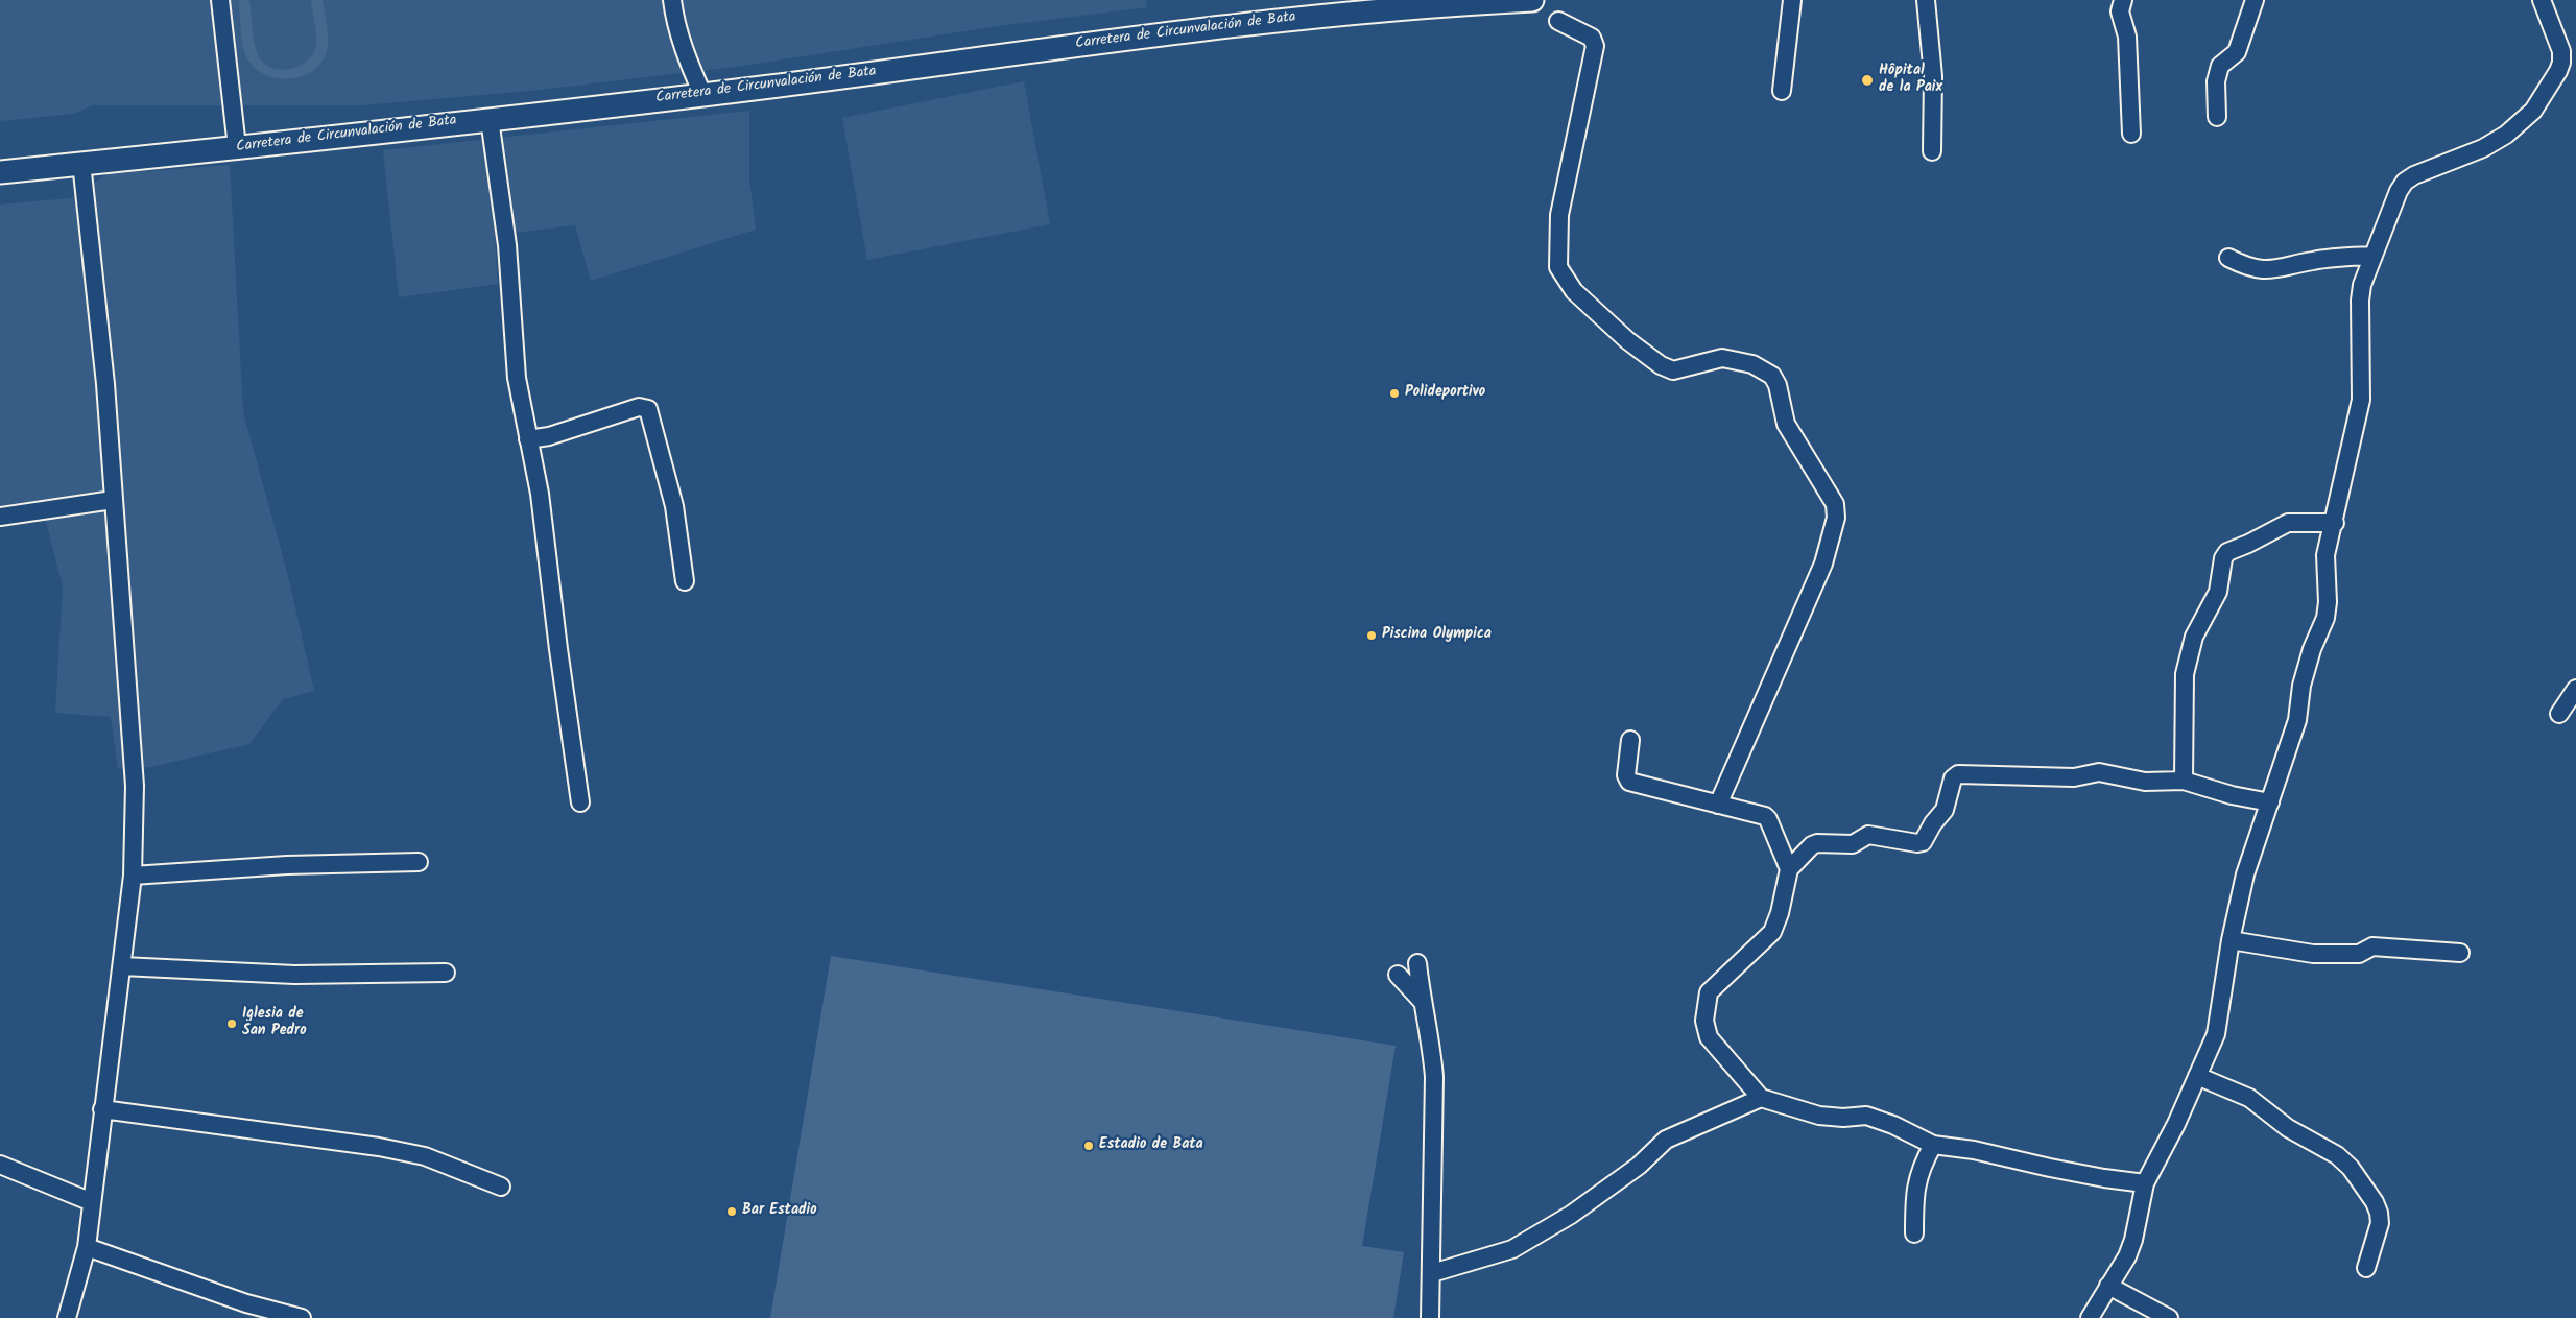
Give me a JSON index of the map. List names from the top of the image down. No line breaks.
{"streets":{"main road":["Carretera de Circunvalación de Bata"]},"places":["Hôpital de la Paix","Polideportivo","Piscina Olympica","Iglesia de San Pedro","Estadio de Bata","Bar Estadio"]}
